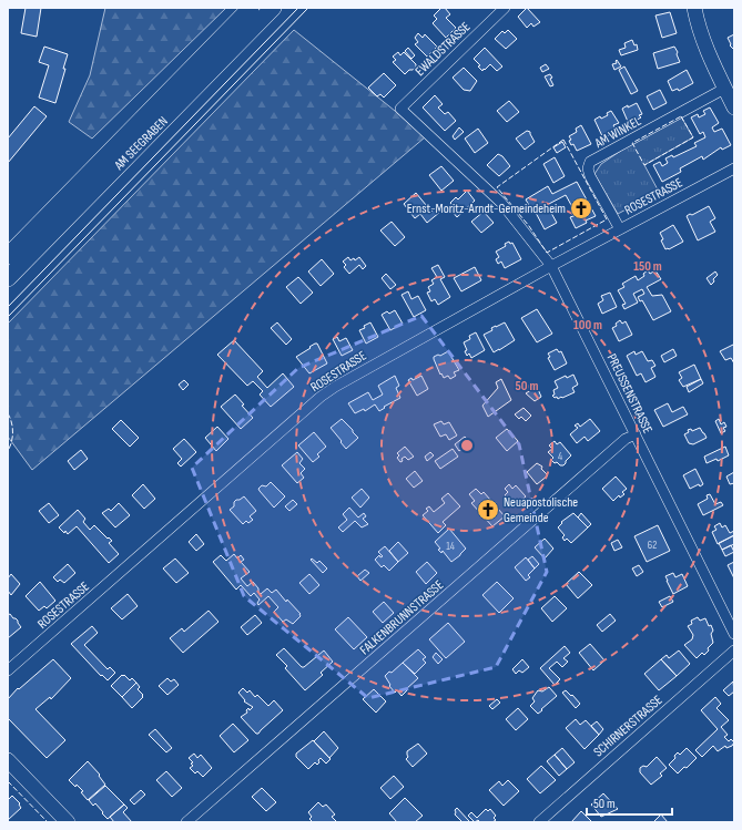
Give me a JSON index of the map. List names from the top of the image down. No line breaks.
{"streets":{"main road":["AM SEEGRABEN"],"street":["EWALDSTRASSE","AM WINKEL","ROSESTRASSE","PREUSSENSTRASSE","FALKENBRUNNSTRASSE","SCHIRNERSTRASSE"]},"crossings":[["EWALDSTRASSE","PREUSSENSTRASSE"],["AM WINKEL","ROSESTRASSE"],["ROSESTRASSE","PREUSSENSTRASSE"],["PREUSSENSTRASSE","FALKENBRUNNSTRASSE"]],"places":{"church":["Ernst-Moritz-Arndt-Gemeindeheim","Neuapostolische Gemeinde"]},"house_numbers":["4","62","14"],"scale_bar":"50 m","rings":["150 m","100 m","50 m"]}
